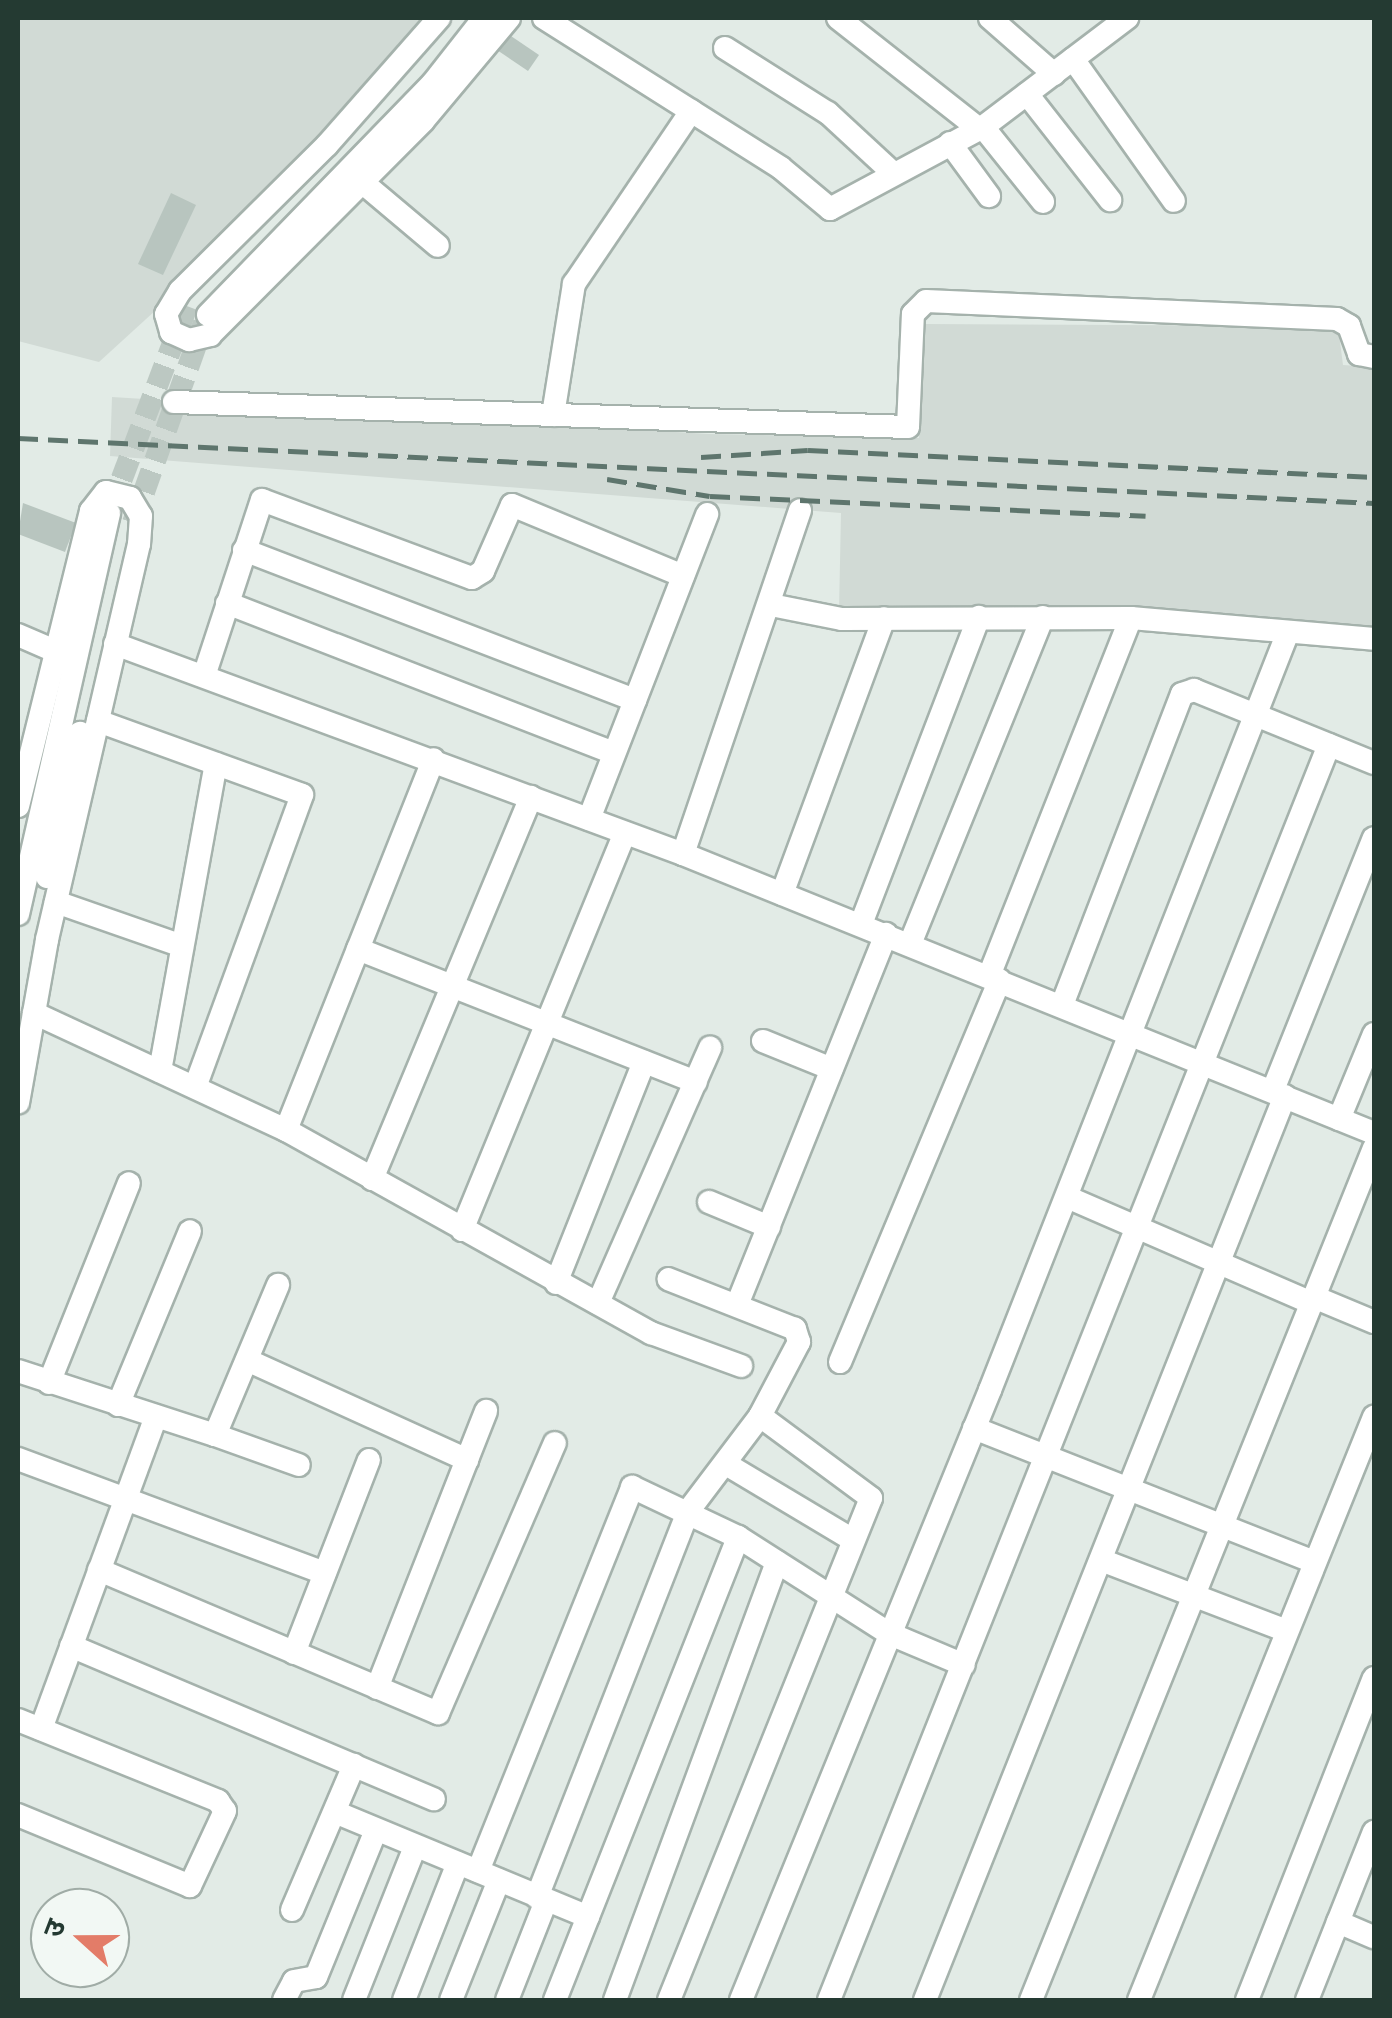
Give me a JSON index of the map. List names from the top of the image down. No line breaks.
{"north":"left"}
